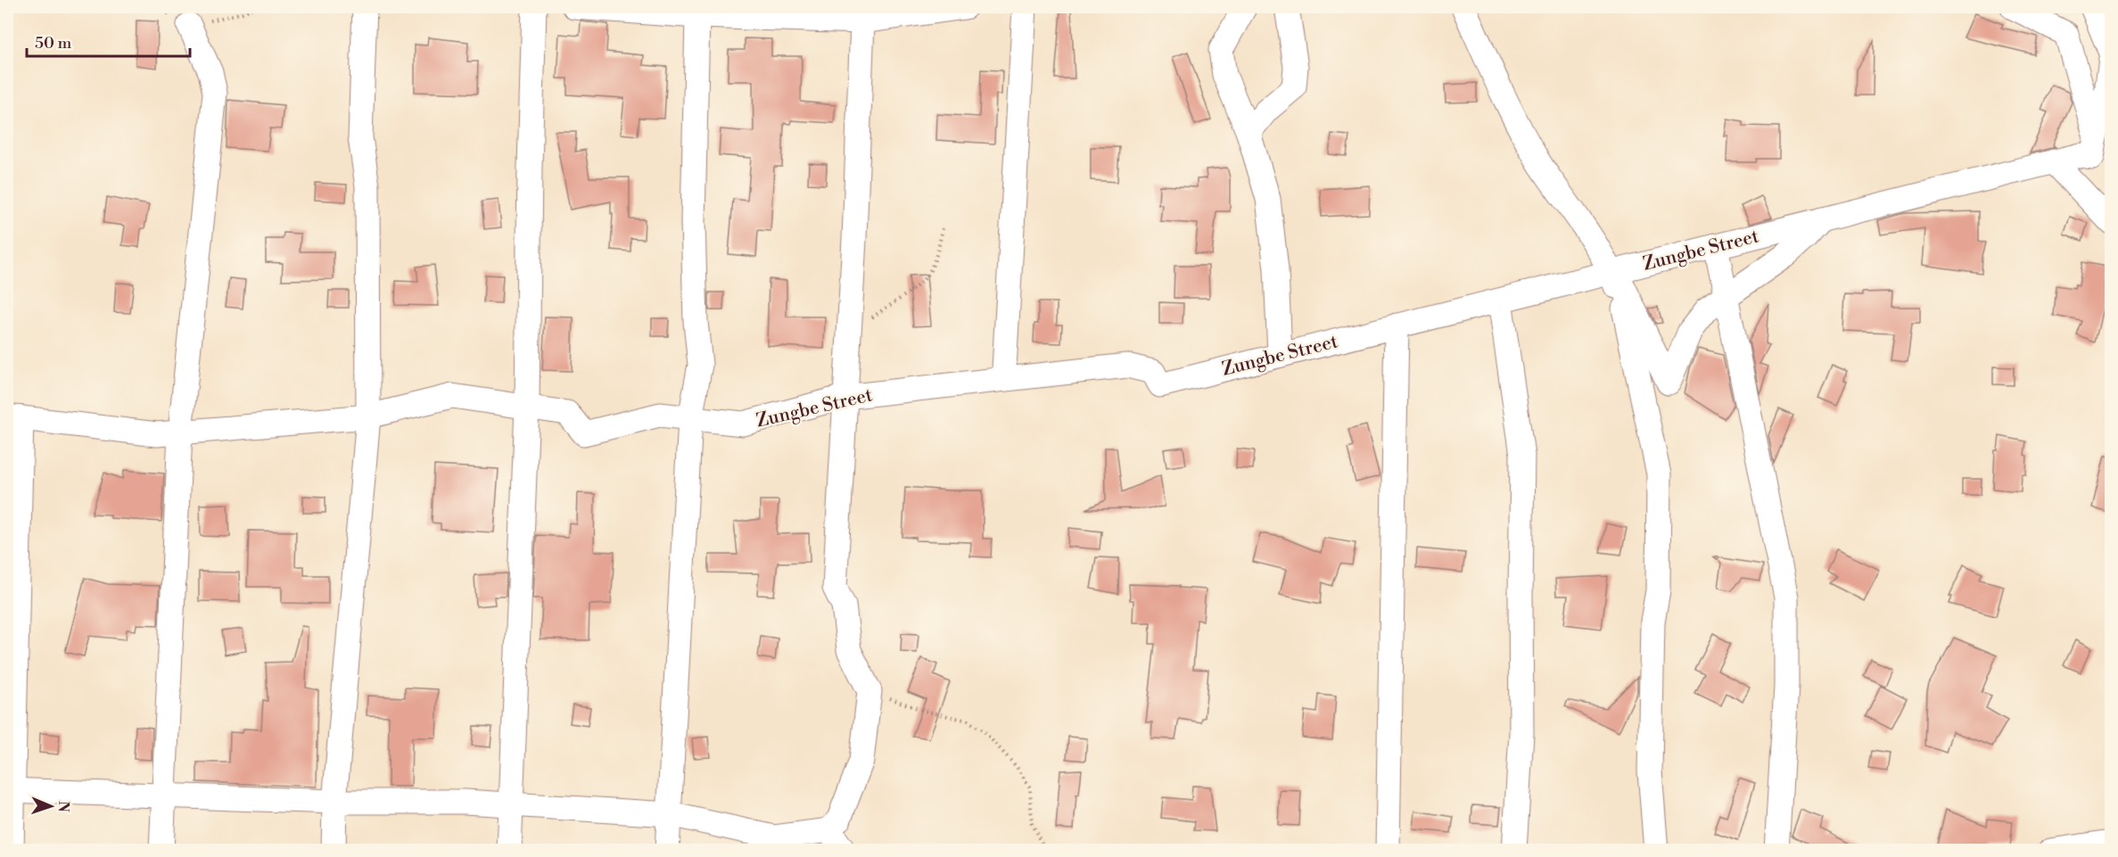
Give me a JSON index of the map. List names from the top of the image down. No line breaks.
{"streets":{"street":["Zungbe Street"]},"scale_bar":"50 m","north":"right"}
